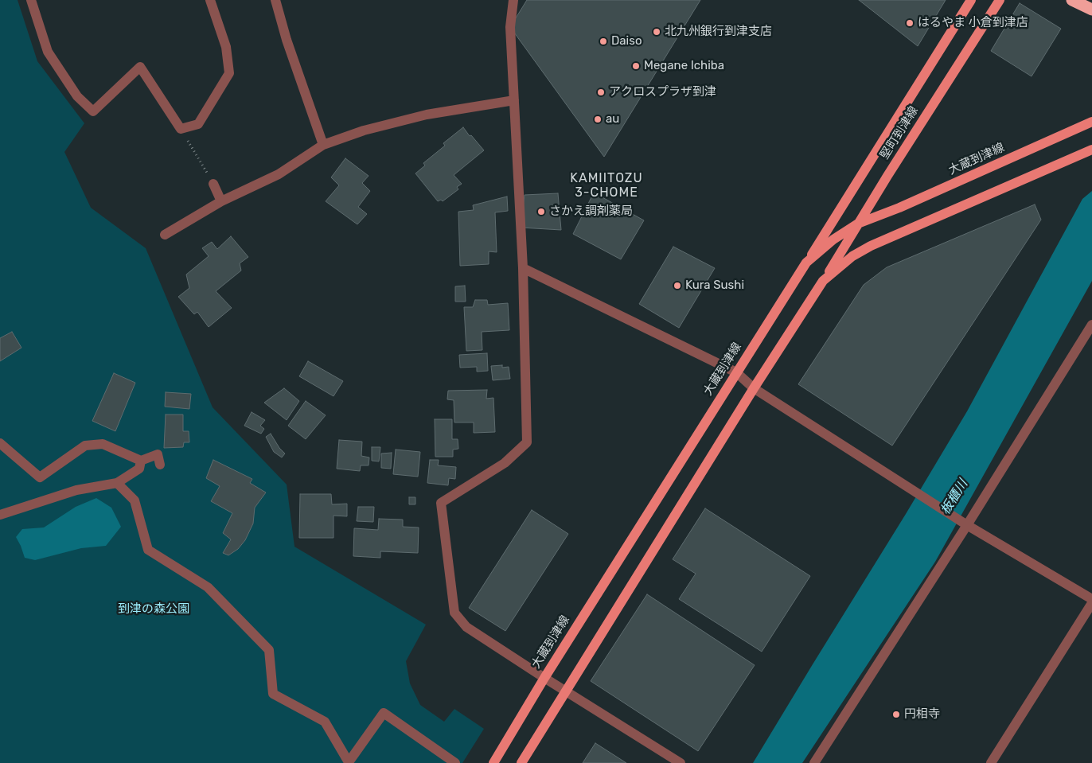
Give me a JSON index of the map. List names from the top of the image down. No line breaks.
{"streets":{"main road":["堅町到津線","大蔵到津線"]},"crossings":[["堅町到津線","大蔵到津線"]],"districts":["KAMIITOZU 3-CHOME"],"water":["板櫃川"],"parks":["到津の森公園"],"places":["はるやま 小倉到津店","北九州銀行到津支店","Daiso","Megane Ichiba","アクロスプラザ到津","au","さかえ調剤薬局","Kura Sushi","円相寺"]}
